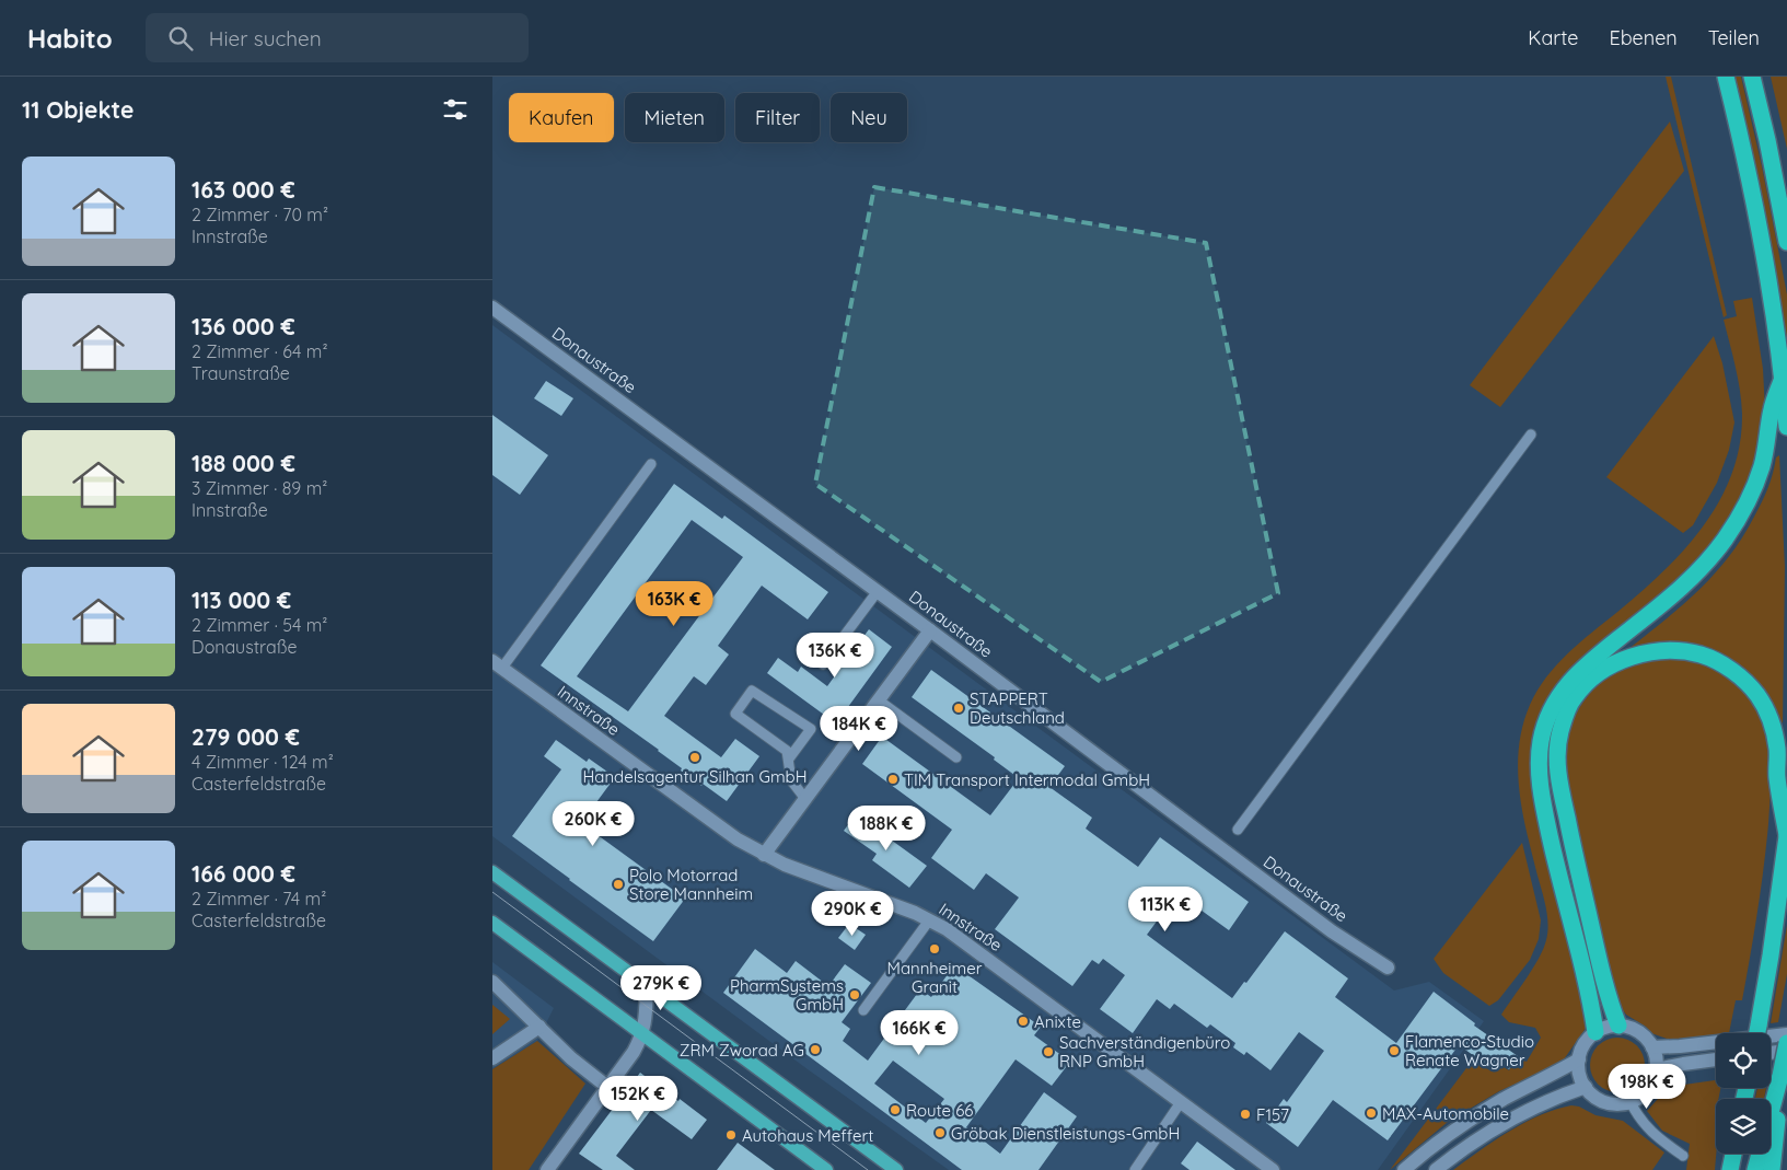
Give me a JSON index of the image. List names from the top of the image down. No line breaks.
{"streets":{"street":["Donaustraße","Innstraße"]},"places":["STAPPERT Deutschland","Handelsagentur Silhan GmbH","TIM Transport Intermodal GmbH","Polo Motorrad Store Mannheim","Mannheimer Granit","PharmSystems GmbH","Anixte","ZRM Zworad AG","Flamenco-Studio Renate Wagner","Sachverständigenbüro RNP GmbH","Route 66","MAX-Automobile","F157","Gröbak Dienstleistungs-GmbH","Autohaus Meffert"],"page":{"header":"Habito","search":"Hier suchen","nav":["Karte","Ebenen","Teilen"],"heading":"11 Objekte","chip":["Kaufen","Mieten","Filter","Neu"],"list":[{"name":"163 000 €","note":"2 Zimmer · 70 m² · Innstraße"},{"name":"136 000 €","note":"2 Zimmer · 64 m² · Traunstraße"},{"name":"188 000 €","note":"3 Zimmer · 89 m² · Innstraße"},{"name":"113 000 €","note":"2 Zimmer · 54 m² · Donaustraße"},{"name":"279 000 €","note":"4 Zimmer · 124 m² · Casterfeldstraße"},{"name":"166 000 €","note":"2 Zimmer · 74 m² · Casterfeldstraße"}],"price":["163K €","136K €","184K €","260K €","188K €","113K €","290K €","279K €","166K €","198K €","152K €"]}}
